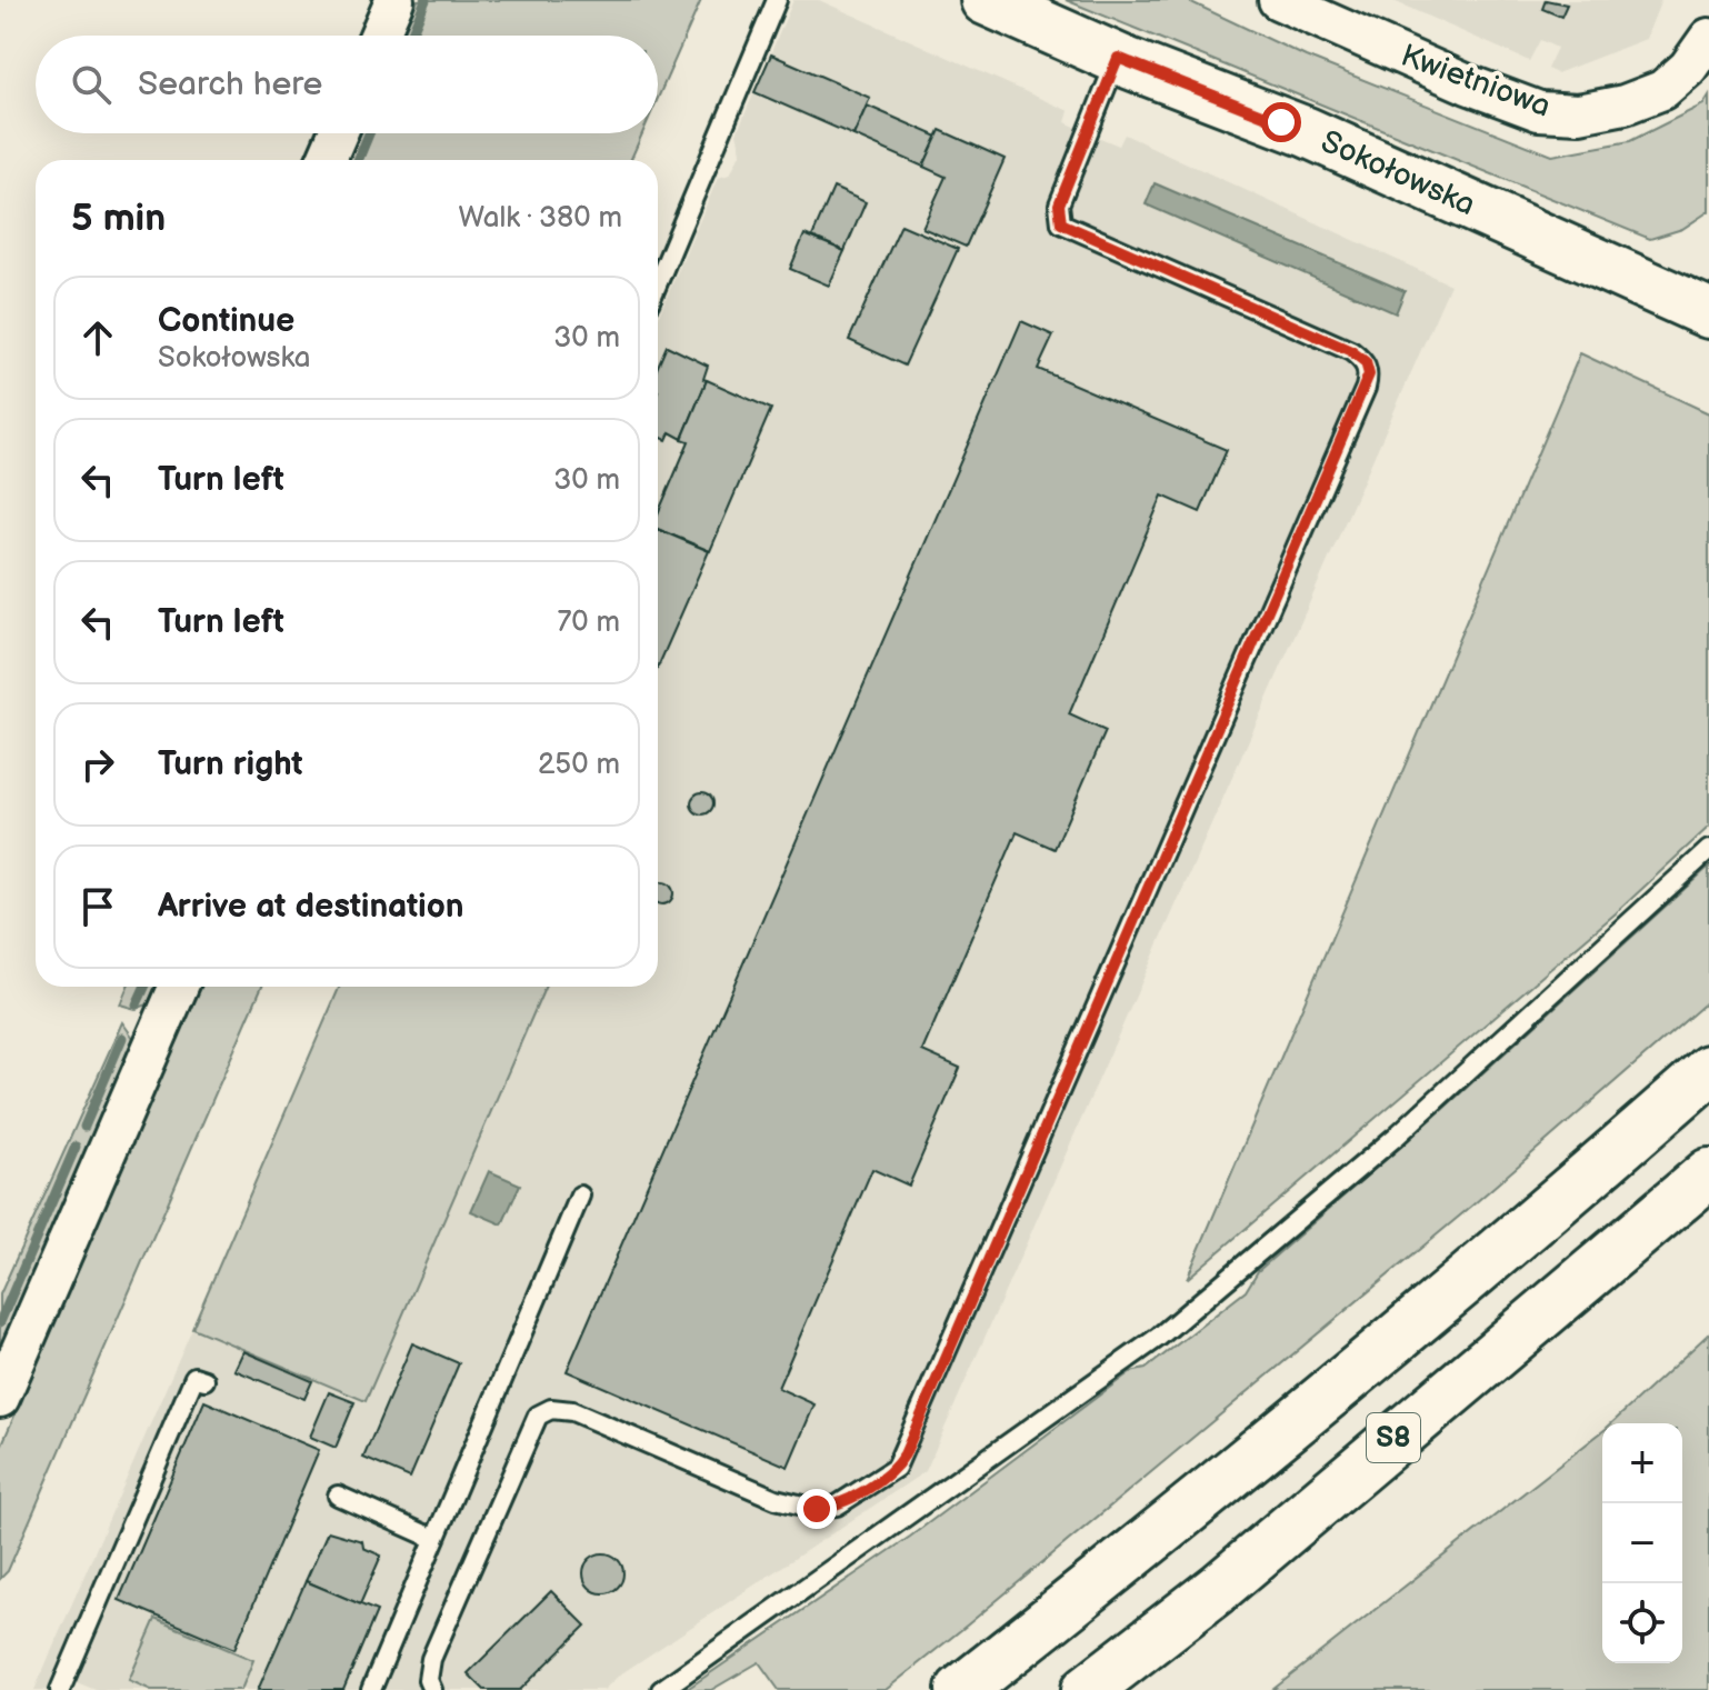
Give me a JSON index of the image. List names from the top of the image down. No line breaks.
{"streets":{"main road":["Sokołowska","S8"],"street":["Kwietniowa"]},"page":{"search":"Search here","heading":["5 min","Walk · 380 m"],"list":[["Continue","Sokołowska","30 m"],["Turn left","30 m"],["Turn left","70 m"],["Turn right","250 m"],"Arrive at destination"],"map_buttons":["+","−"]}}
